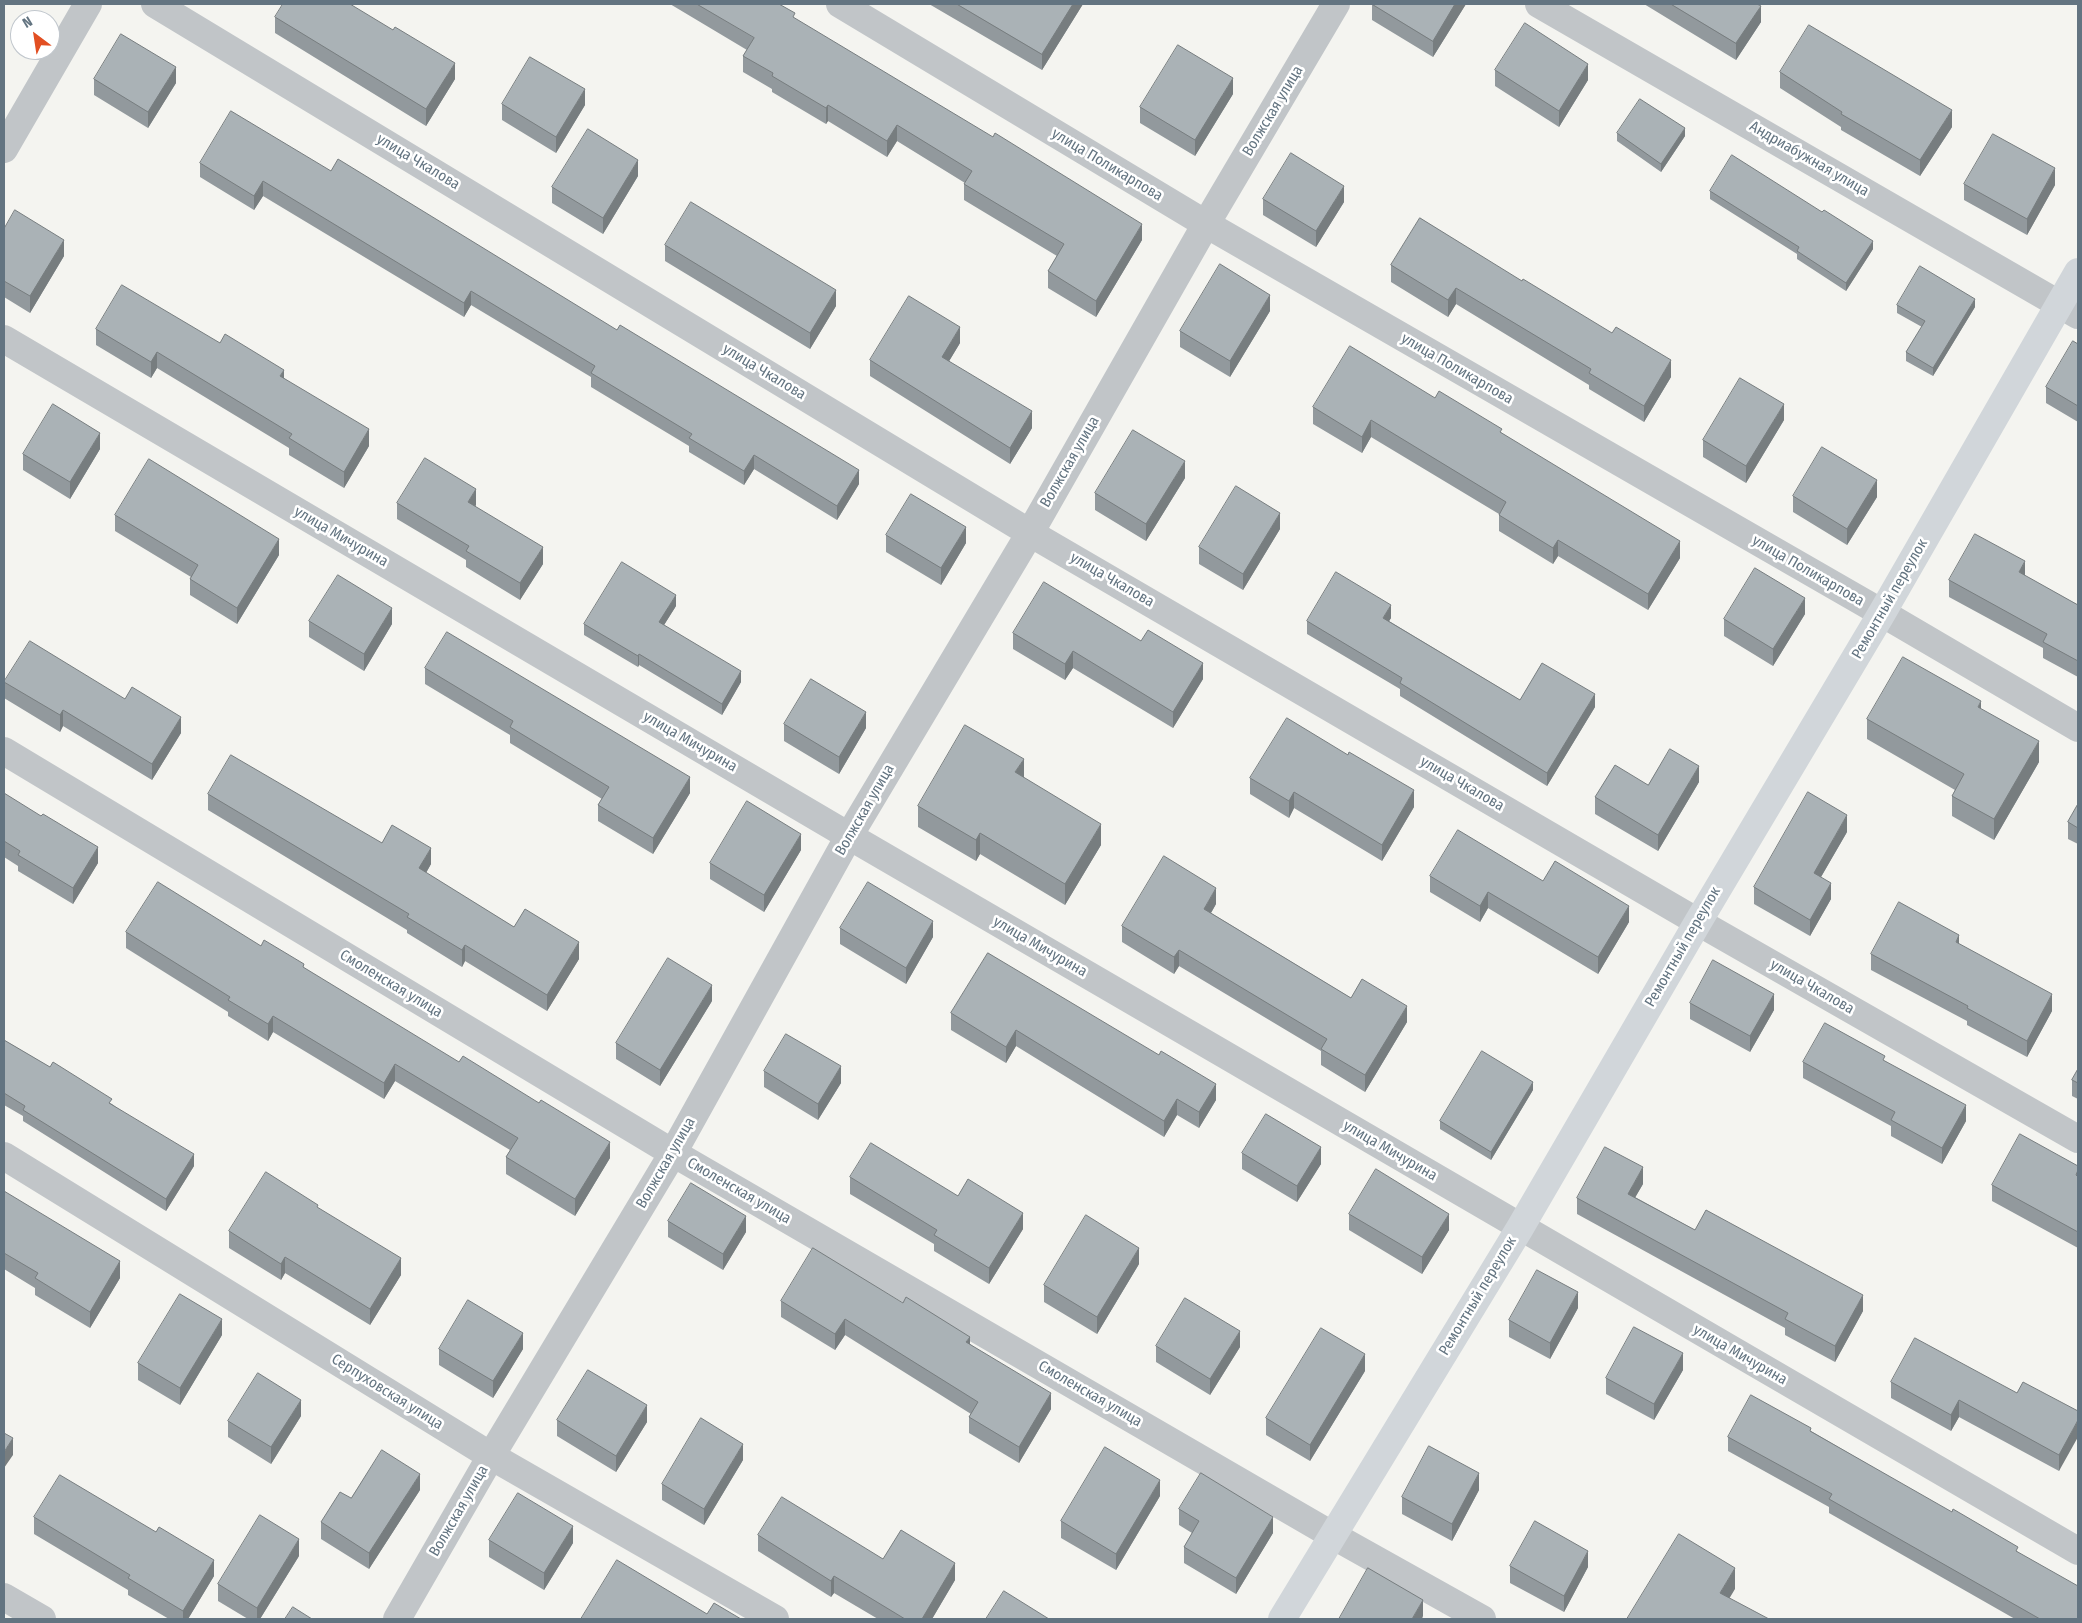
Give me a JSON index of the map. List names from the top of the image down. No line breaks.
{"streets":{"main road":["Ремонтный переулок"],"street":["Волжская улица","Андриабужная улица","улица Чкалова","улица Поликарпова","улица Мичурина","Смоленская улица","Серпуховская улица"]},"crossings":[["Волжская улица","улица Чкалова"],["Волжская улица","улица Поликарпова"],["Волжская улица","улица Мичурина"],["Волжская улица","Смоленская улица"],["Волжская улица","Серпуховская улица"],["Андриабужная улица","Ремонтный переулок"],["улица Чкалова","Ремонтный переулок"],["улица Поликарпова","Ремонтный переулок"],["улица Мичурина","Ремонтный переулок"],["Ремонтный переулок","Смоленская улица"]],"north":"top left"}
